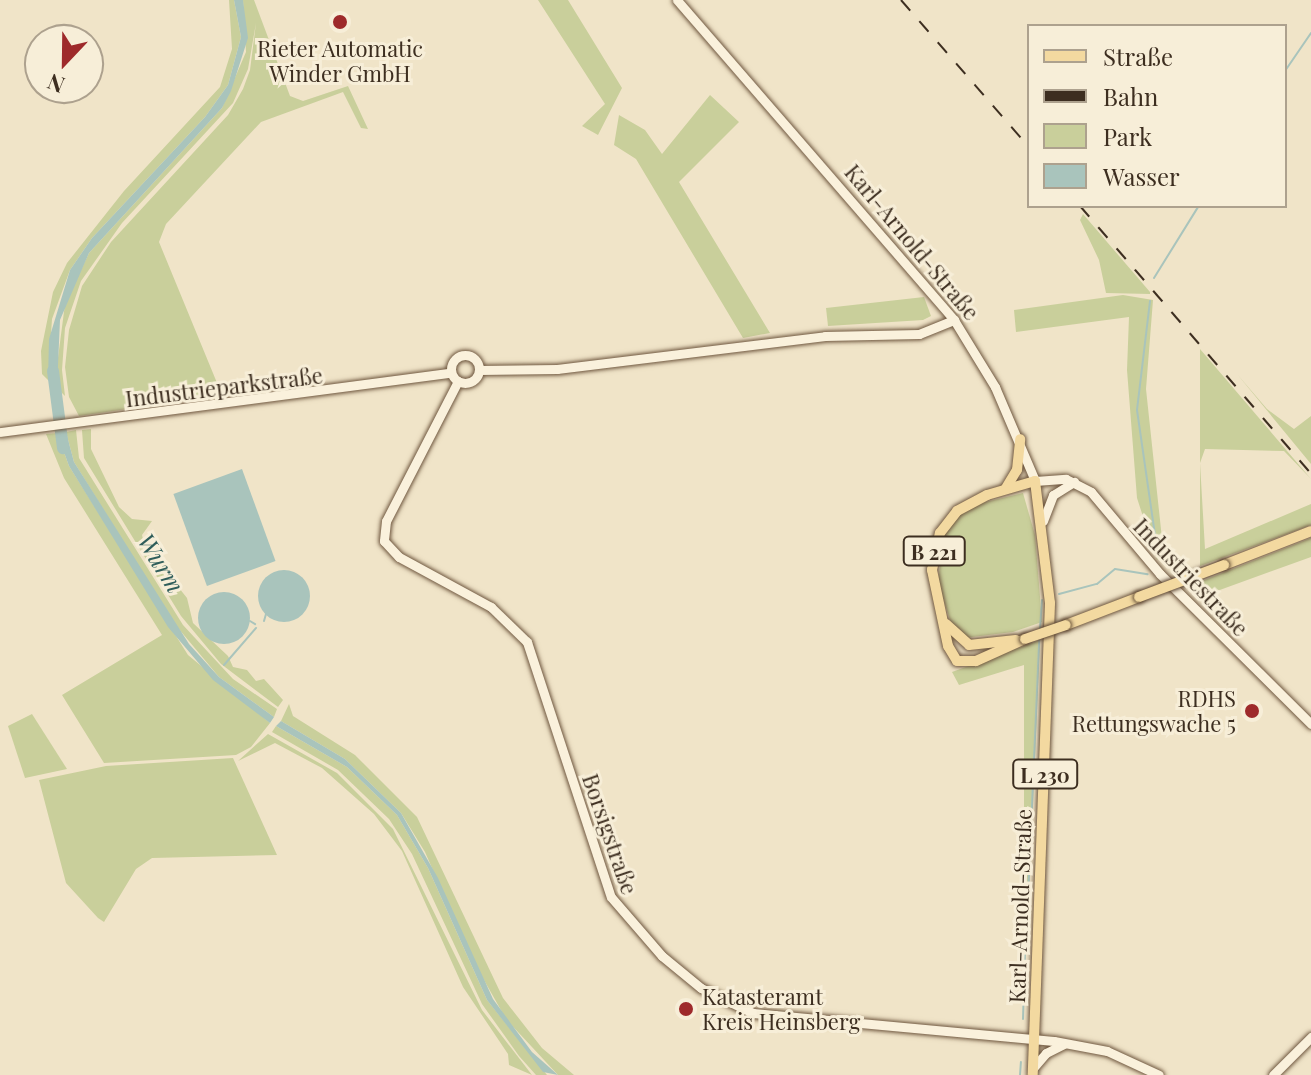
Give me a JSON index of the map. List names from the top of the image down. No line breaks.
{"streets":{"main road":["Karl-Arnold-Straße","B 221","L 230"],"street":["Industrieparkstraße","Industriestraße","Borsigstraße"]},"crossings":[["Karl-Arnold-Straße","Industrieparkstraße"],["Karl-Arnold-Straße","B 221"],["Karl-Arnold-Straße","Borsigstraße"],["Industrieparkstraße","Borsigstraße"]],"water":["Wurm"],"places":["Rieter Automatic Winder GmbH","RDHS Rettungswache 5","Katasteramt Kreis Heinsberg"],"legend":["Straße","Bahn","Park","Wasser"],"north":"bottom"}
